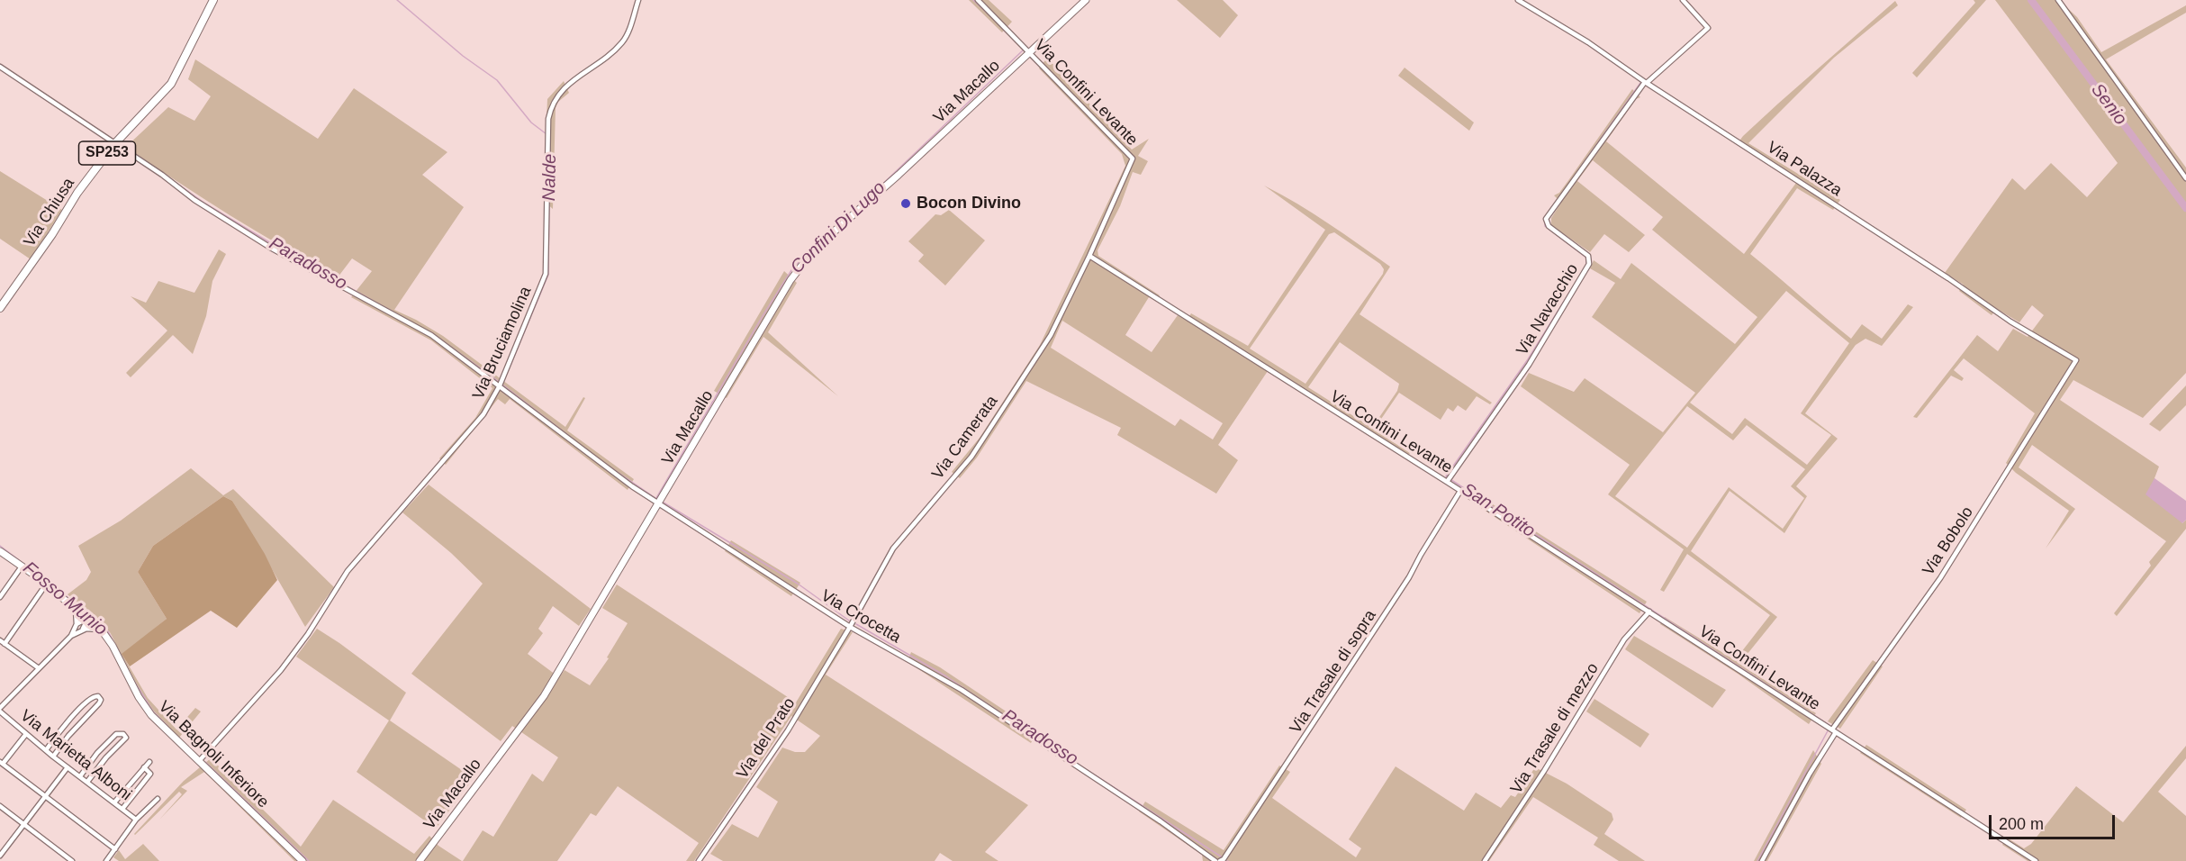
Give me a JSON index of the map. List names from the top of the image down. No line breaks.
{"streets":{"main road":["SP253","Via Chiusa"],"street":["Via Macallo","Via Confini Levante","Via Palazza","Via Navacchio","Via Bruciamolina","Via Camerata","Via Bobolo","Via Crocetta","Via Trasale di sopra","Via Trasale di mezzo","Via del Prato","Via Bagnoli Inferiore","Via Marietta Alboni"]},"crossings":[["Via Macallo","Via Confini Levante"],["Via Macallo","Via Crocetta"],["Via Confini Levante","Via Navacchio"],["Via Confini Levante","Via Camerata"],["Via Confini Levante","Via Bobolo"],["Via Confini Levante","Via Trasale di sopra"],["Via Confini Levante","Via Trasale di mezzo"],["Via Palazza","Via Navacchio"],["Via Palazza","Via Bobolo"],["Via Chiusa","Via Crocetta"],["Via Bruciamolina","Via Crocetta"],["Via Bruciamolina","Via Bagnoli Inferiore"],["Via Camerata","Via Crocetta"],["Via Camerata","Via del Prato"],["Via Crocetta","Via del Prato"]],"water":["Senio","Nalde","Confini Di Lugo","Paradosso","San Potito","Fosso Munio"],"places":["Bocon Divino"],"scale_bar":"200 m"}
